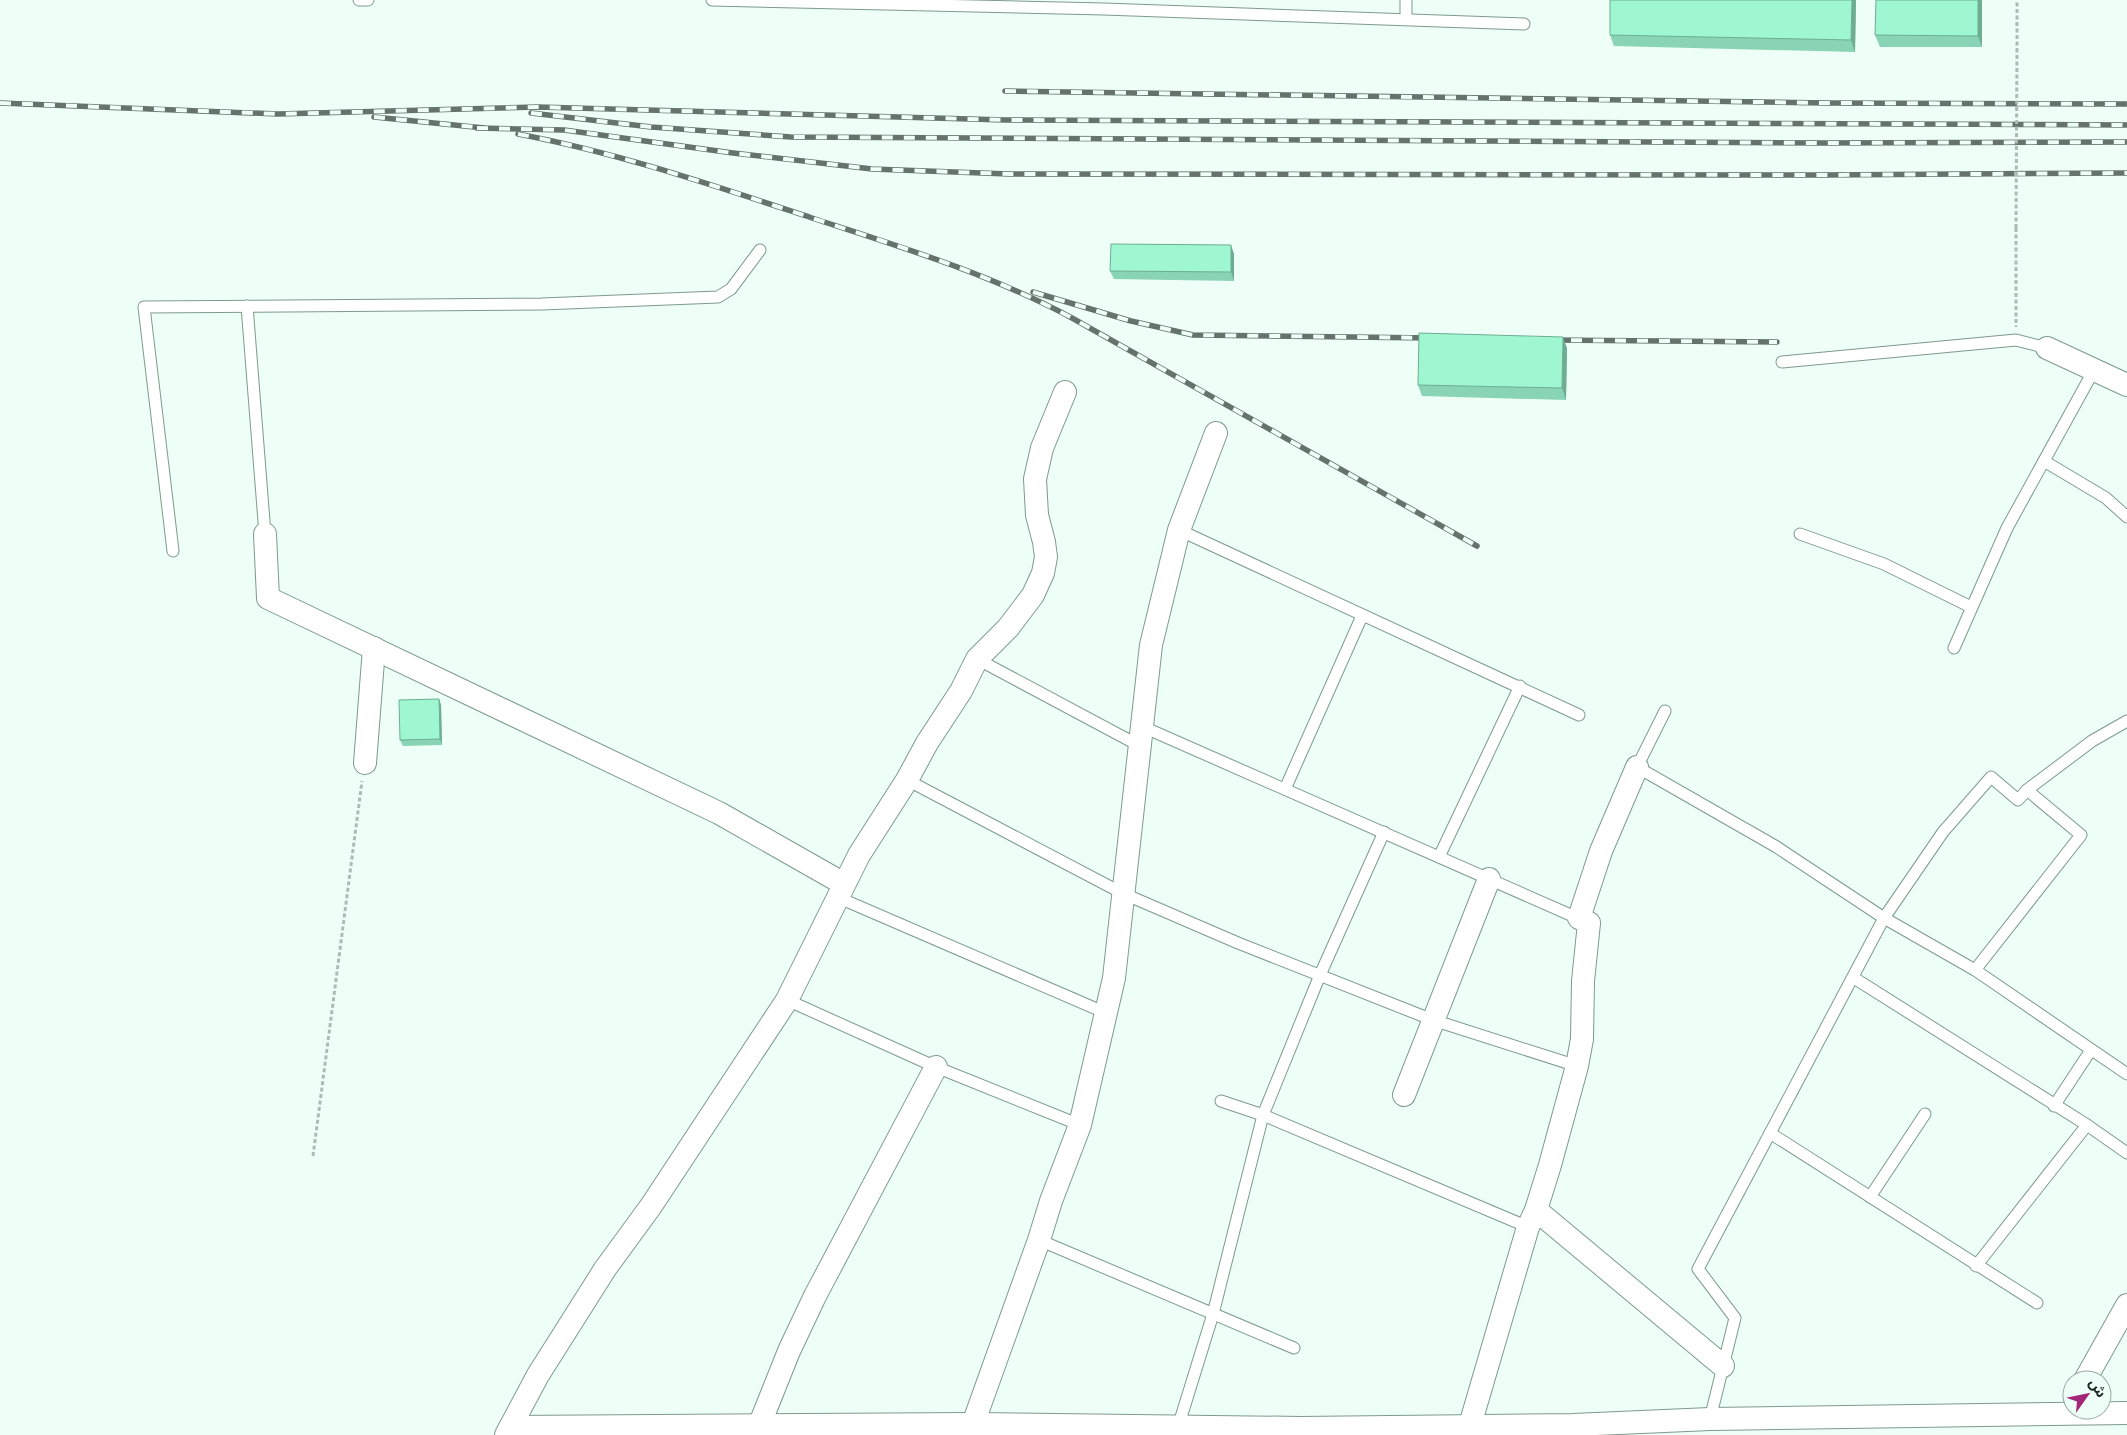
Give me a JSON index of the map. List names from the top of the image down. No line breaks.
{"north":"top right"}
